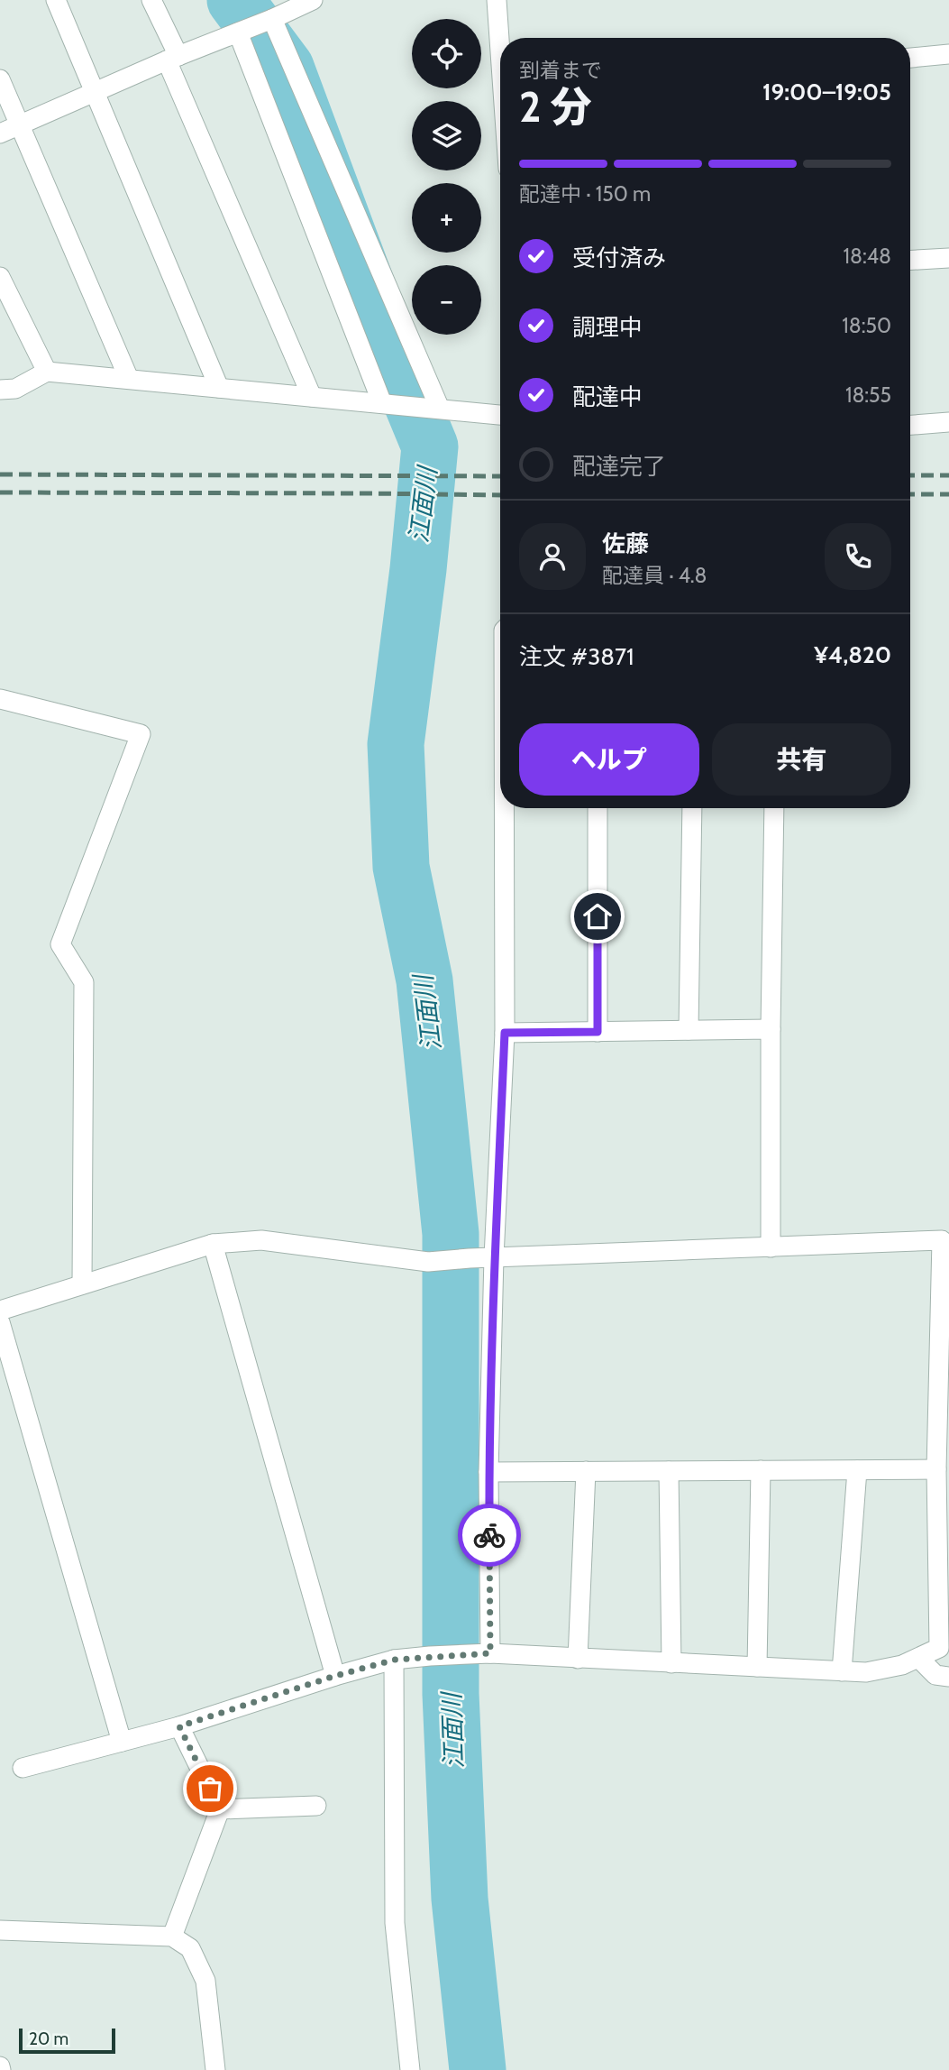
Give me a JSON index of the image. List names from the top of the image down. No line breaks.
{"water":["江面川"],"scale_bar":"20 m","page":{"map_buttons":["+","−"],"heading":["2 分","到着まで","19:00–19:05"],"panel":["佐藤","配達員 · 4.8","注文 #3871","¥4,820"],"bar":"配達中 · 150 m","list":[["受付済み","18:48"],["調理中","18:50"],["配達中","18:55"],"配達完了"],"buttons":["ヘルプ","共有"],"scale":"20 m"}}
